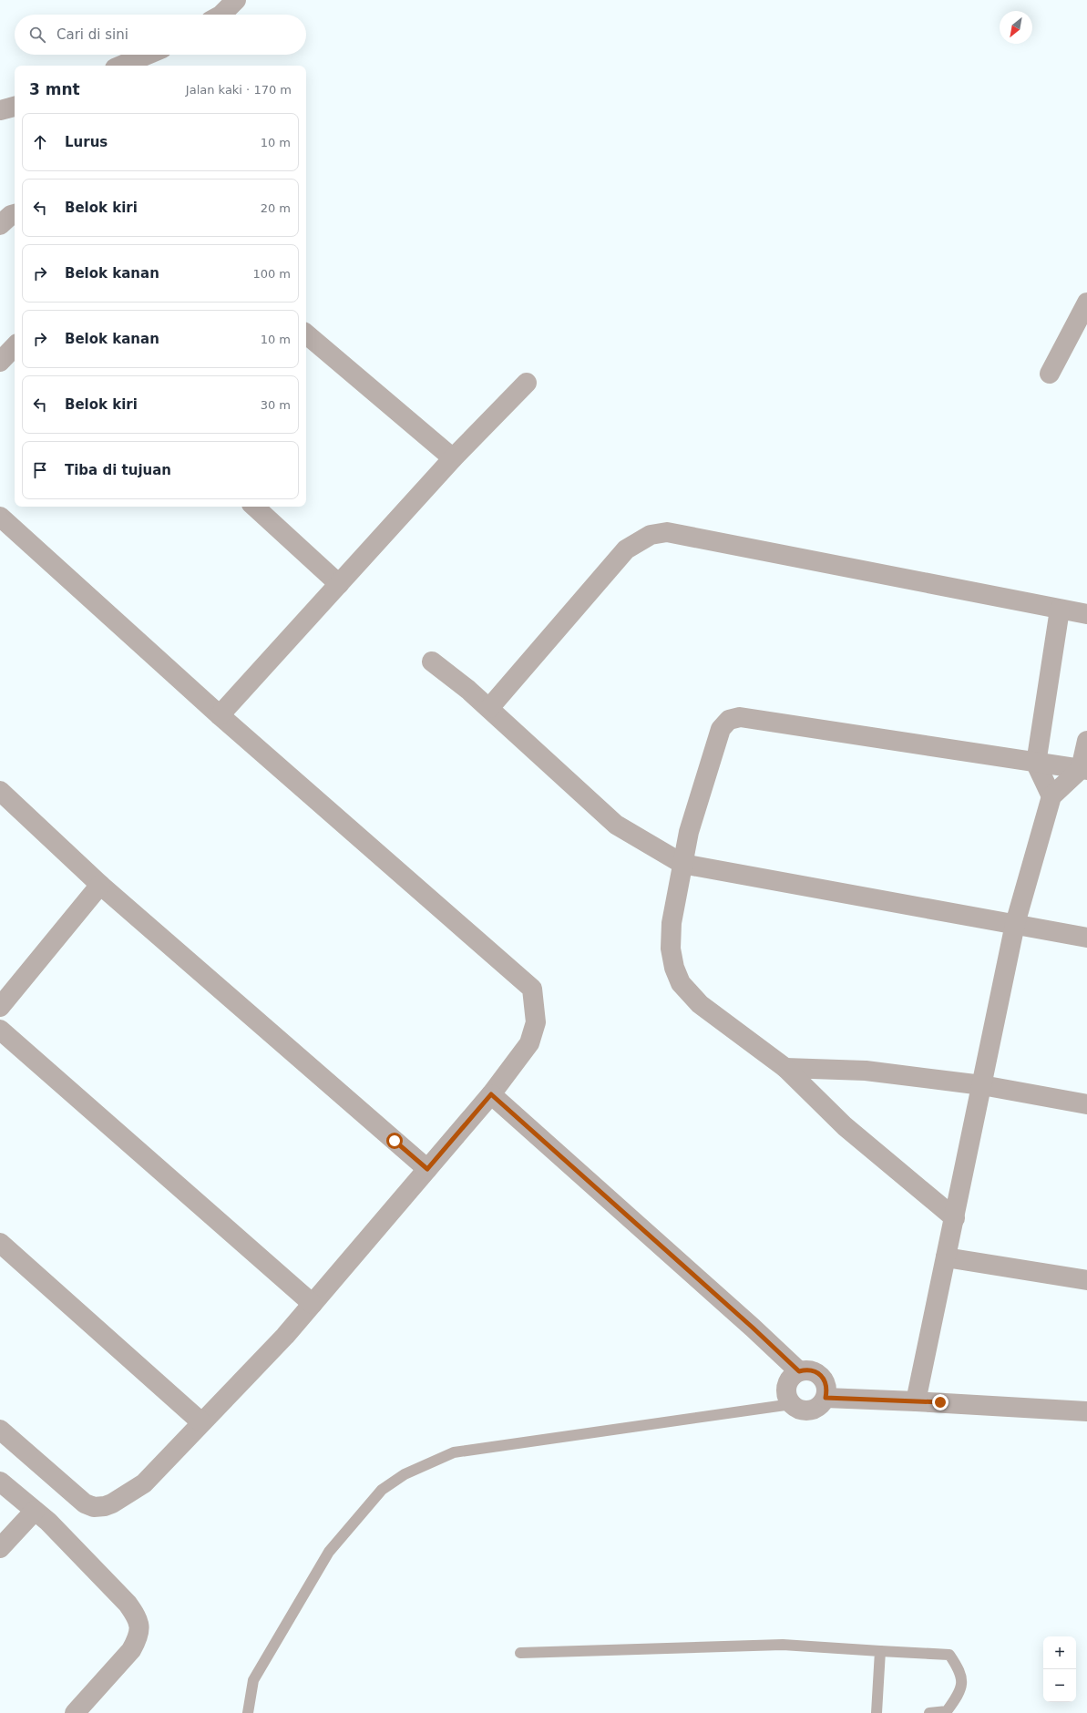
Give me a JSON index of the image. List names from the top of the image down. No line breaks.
{"north":"bottom left","page":{"search":"Cari di sini","heading":["3 mnt","Jalan kaki · 170 m"],"list":[["Lurus","10 m"],["Belok kiri","20 m"],["Belok kanan","100 m"],["Belok kanan","10 m"],["Belok kiri","30 m"],"Tiba di tujuan"],"map_buttons":["+","−"]}}
